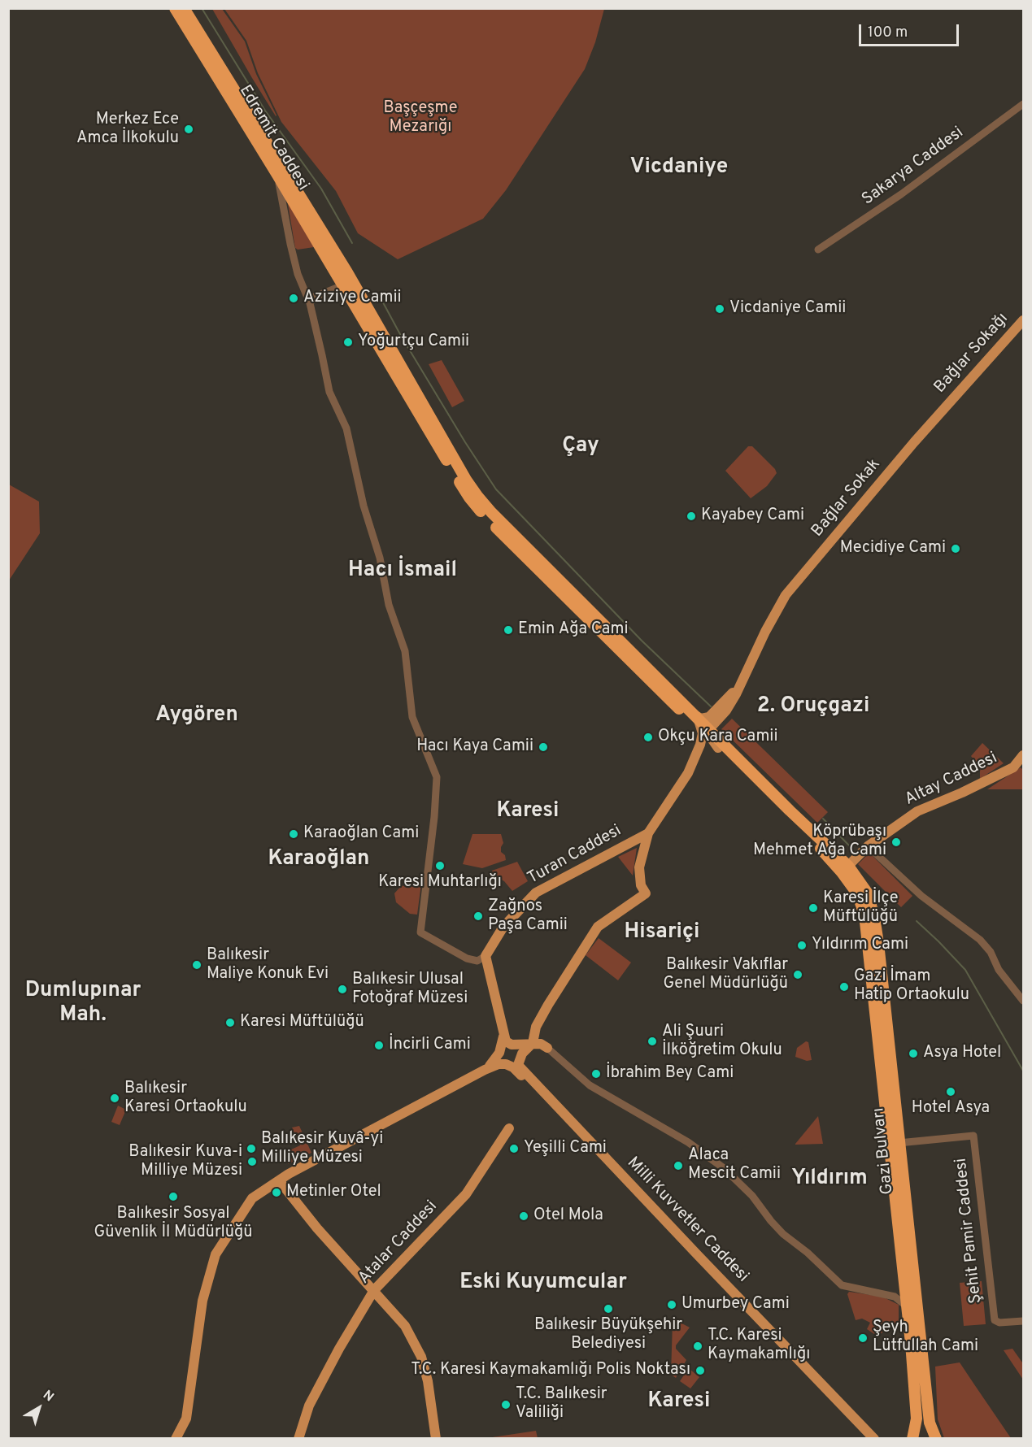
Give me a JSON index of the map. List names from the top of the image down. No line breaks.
{"streets":{"highway":["Edremit Caddesi","Gazi Bulvarı"],"main road":["Bağlar Sokağı","Bağlar Sokak","Altay Caddesi","Turan Caddesi","Milli Kuvvetler Caddesi","Atalar Caddesi"],"street":["Sakarya Caddesi","Şehit Pamir Caddesi"]},"crossings":[["Bağlar Sokağı","Bağlar Sokak"],["Bağlar Sokak","Turan Caddesi"],["Altay Caddesi","Gazi Bulvarı"],["Turan Caddesi","Milli Kuvvetler Caddesi"],["Gazi Bulvarı","Şehit Pamir Caddesi"]],"districts":["Vicdaniye","Çay","Hacı İsmail","2. Oruçgazi","Aygören","Karesi","Karaoğlan","Hisariçi","Dumlupınar Mah.","Yıldırım","Eski Kuyumcular","Karesi"],"parks":["Başçeşme Mezarığı"],"places":["Merkez Ece Amca İlkokulu","Aziziye Camii","Vicdaniye Camii","Yoğurtçu Camii","Kayabey Cami","Mecidiye Cami","Emin Ağa Cami","Okçu Kara Camii","Hacı Kaya Camii","Karaoğlan Cami","Köprübaşı Mehmet Ağa Cami","Karesi Muhtarlığı","Karesi İlçe Müftülüğü","Zağnos Paşa Camii","Yıldırım Cami","Balıkesir Maliye Konuk Evi","Balıkesir Vakıflar Genel Müdürlüğü","Gazi İmam Hatip Ortaokulu","Balıkesir Ulusal Fotoğraf Müzesi","Karesi Müftülüğü","Ali Şuuri İlköğretim Okulu","İncirli Cami","Asya Hotel","İbrahim Bey Cami","Hotel Asya","Balıkesir Karesi Ortaokulu","Balıkesir Kuvâ-yi Milliye Müzesi","Yeşilli Cami","Balıkesir Kuva-i Milliye Müzesi","Alaca Mescit Camii","Metinler Otel","Balıkesir Sosyal Güvenlik İl Müdürlüğü","Otel Mola","Umurbey Cami","Balıkesir Büyükşehir Belediyesi","Şeyh Lütfullah Cami","T.C. Karesi Kaymakamlığı","T.C. Karesi Kaymakamlığı Polis Noktası","T.C. Balıkesir Valiliği"],"scale_bar":"100 m","north":"top right"}
